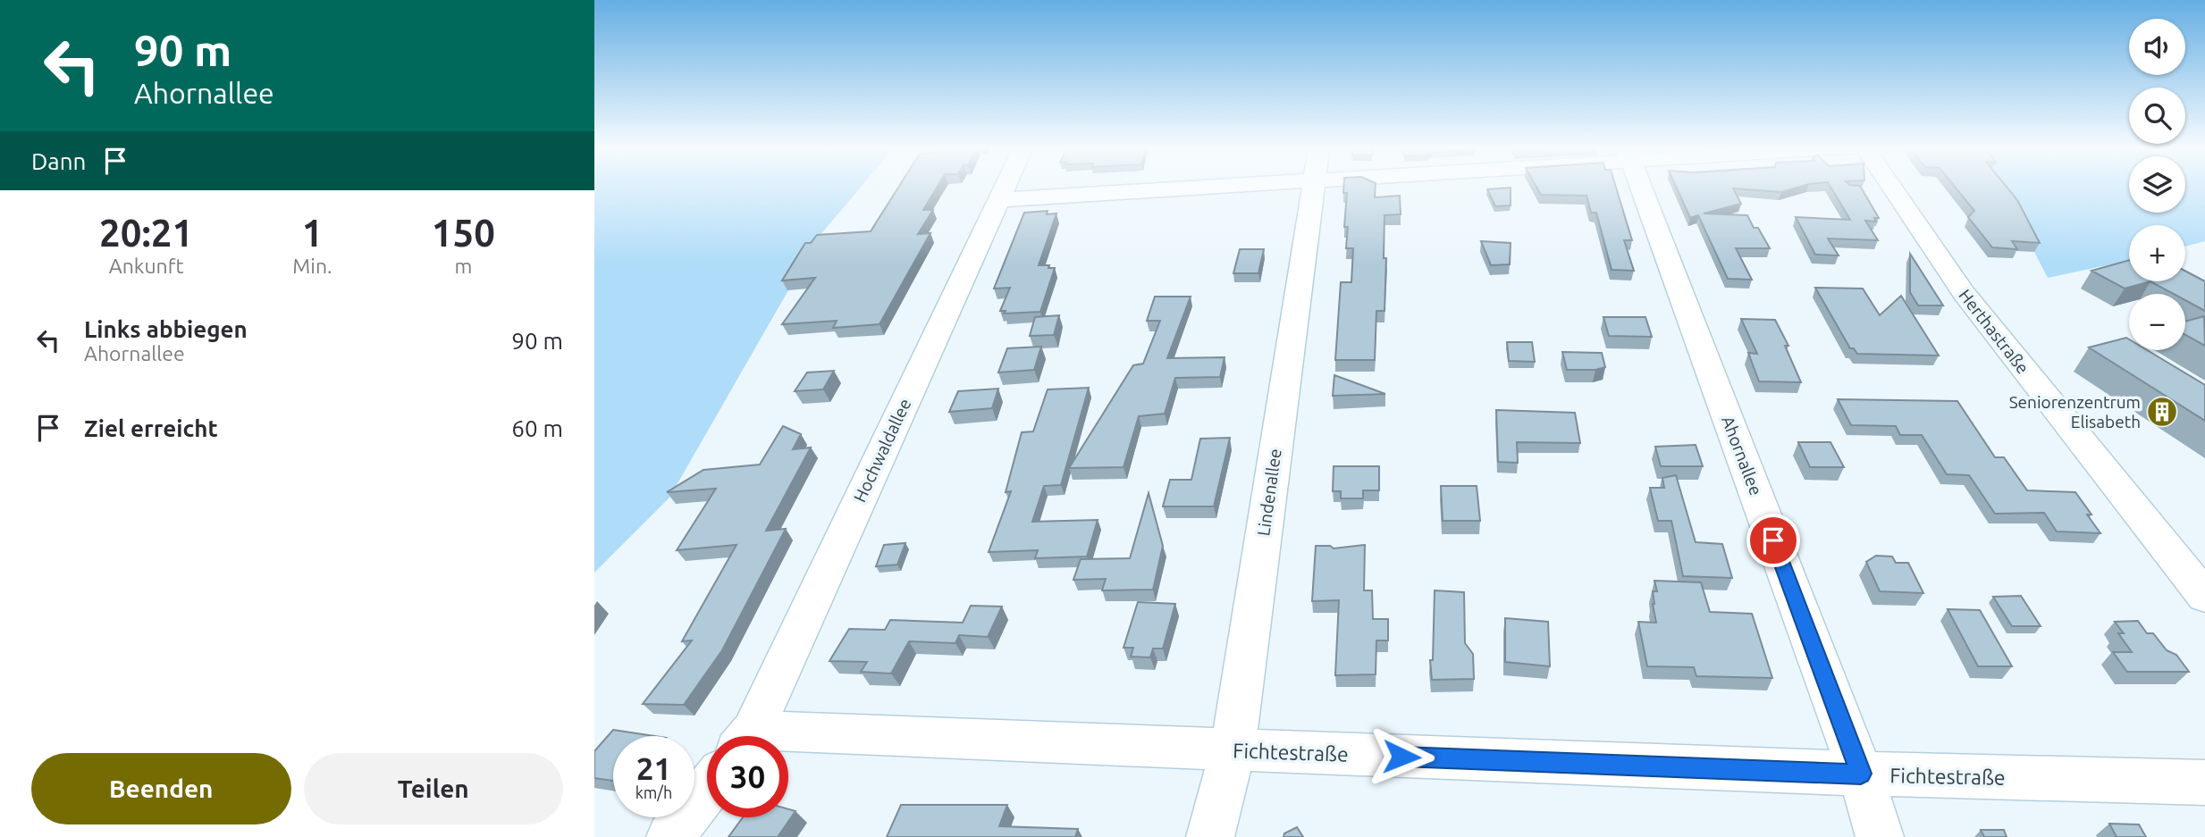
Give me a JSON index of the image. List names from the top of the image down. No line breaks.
{"streets":{"street":["Herthastraße","Hochwaldallee","Ahornallee","Lindenallee","Fichtestraße"]},"crossings":[["Ahornallee","Fichtestraße"],["Lindenallee","Fichtestraße"]],"places":{"building":["Seniorenzentrum Elisabeth"]},"page":{"turn":["90 m","Ahornallee"],"map_buttons":["+","−"],"then":"Dann","eta":["20:21","Ankunft","1","Min.","150","m"],"list":[{"name":"Links abbiegen","note":"Ahornallee","value":"90 m"},{"name":"Ziel erreicht","value":"60 m"}],"speed":"21 km/h","limit":"30","buttons":["Beenden","Teilen"]}}
